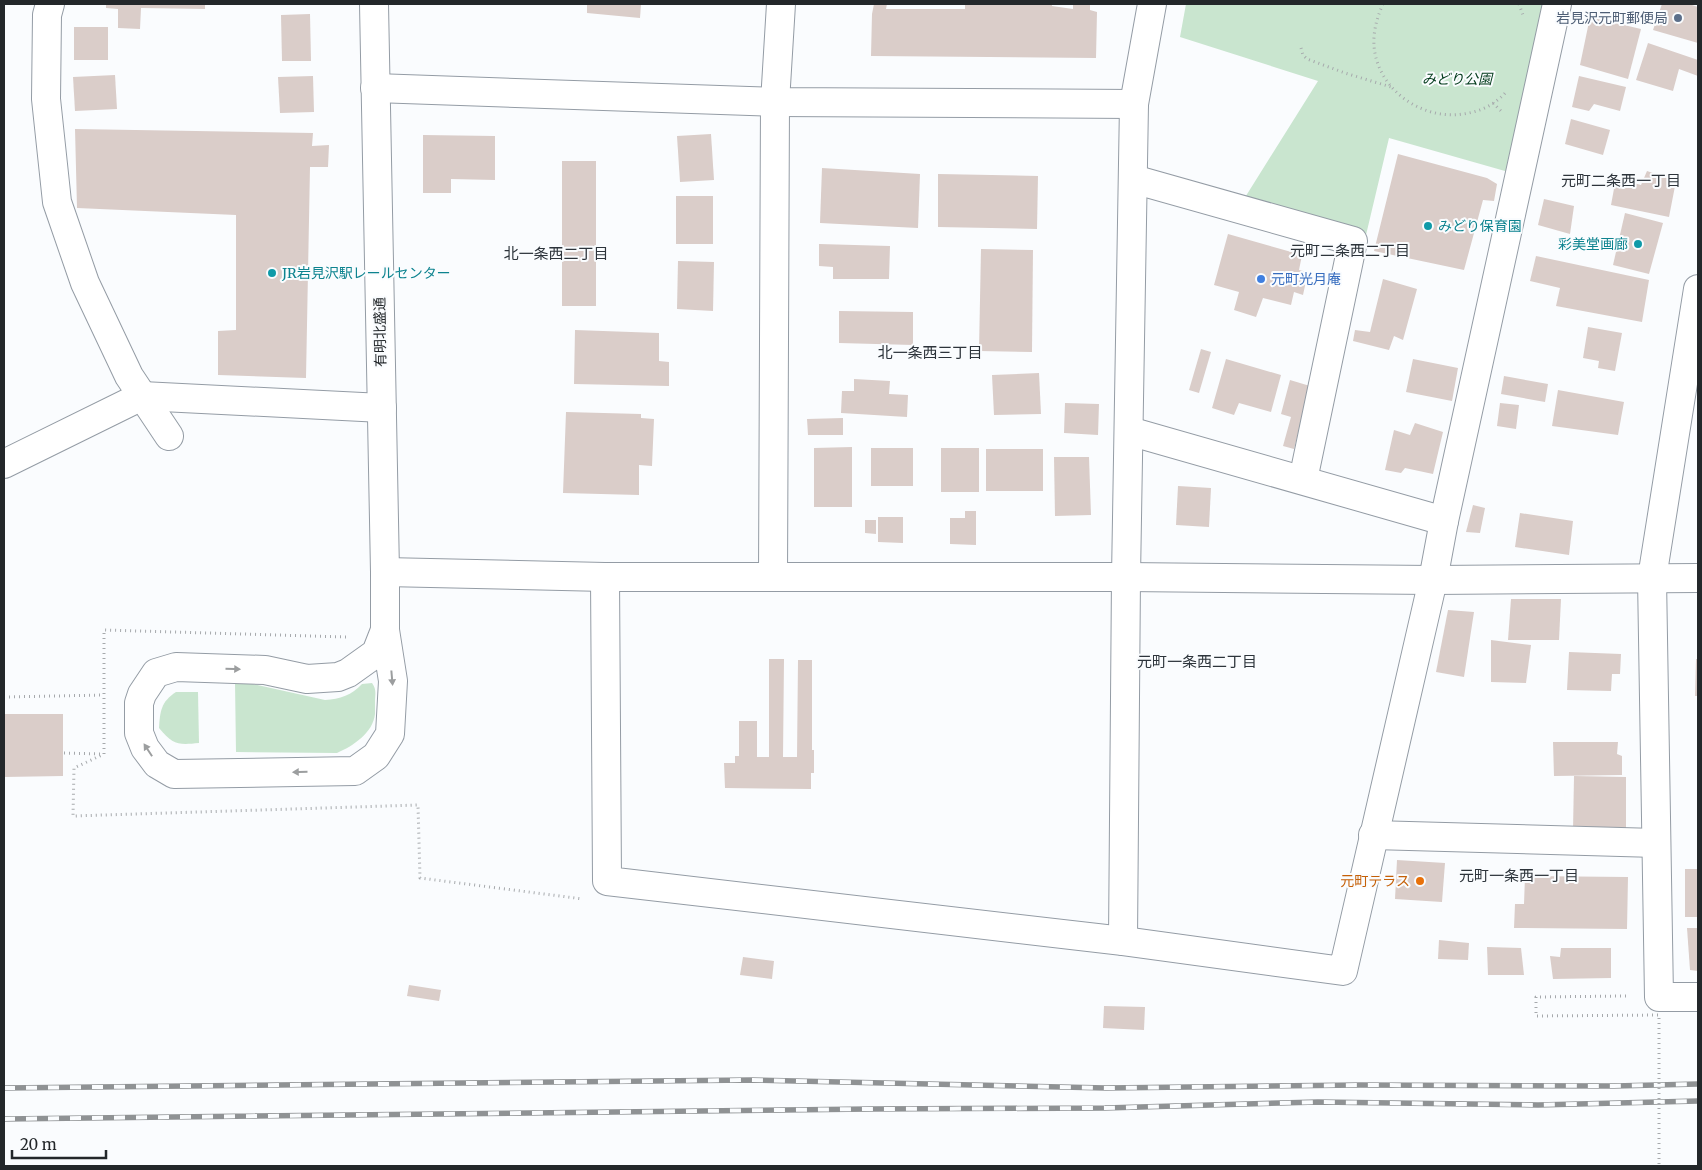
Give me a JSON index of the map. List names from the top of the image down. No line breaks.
{"streets":{"street":["有明北盛通"]},"districts":["元町二条西一丁目","元町二条西二丁目","北一条西二丁目","北一条西三丁目","元町一条西二丁目","元町一条西一丁目"],"parks":["みどり公園"],"places":["岩見沢元町郵便局","みどり保育園","彩美堂画廊","JR岩見沢駅レールセンター","元町光月庵","元町テラス"],"scale_bar":"20 m"}
